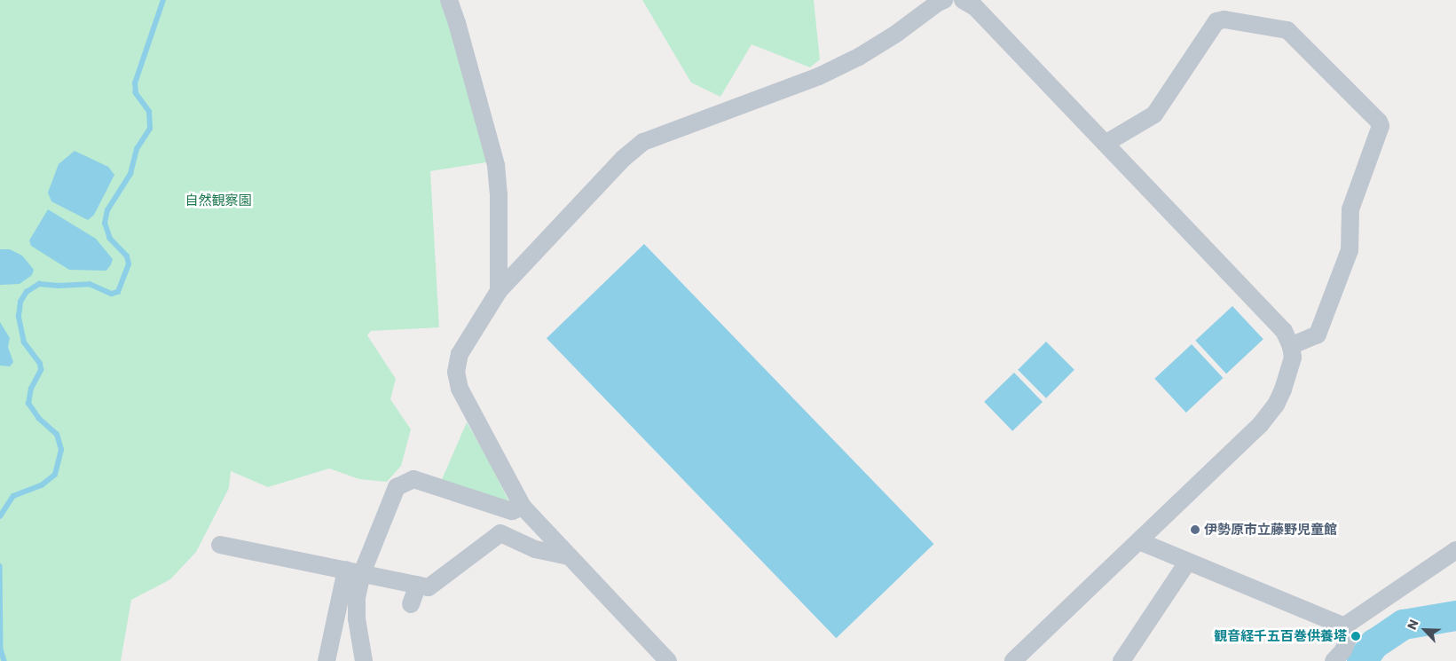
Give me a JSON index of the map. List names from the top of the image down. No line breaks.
{"parks":["自然観察園"],"places":["伊勢原市立藤野児童館","観音経千五百巻供養塔"],"north":"top left"}
